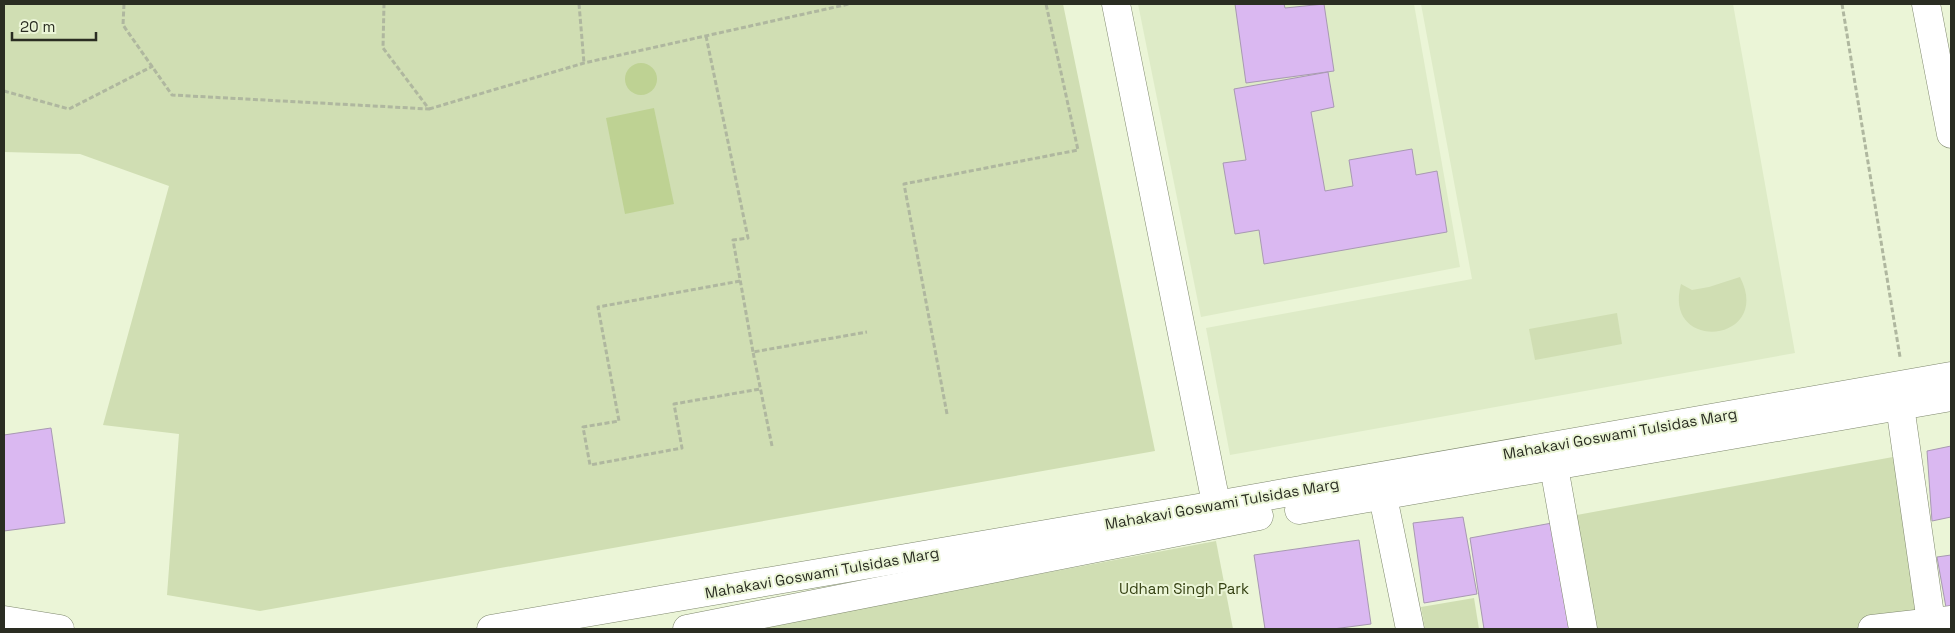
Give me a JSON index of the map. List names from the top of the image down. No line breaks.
{"streets":{"street":["Mahakavi Goswami Tulsidas Marg"]},"parks":["Udham Singh Park"],"scale_bar":"20 m"}
